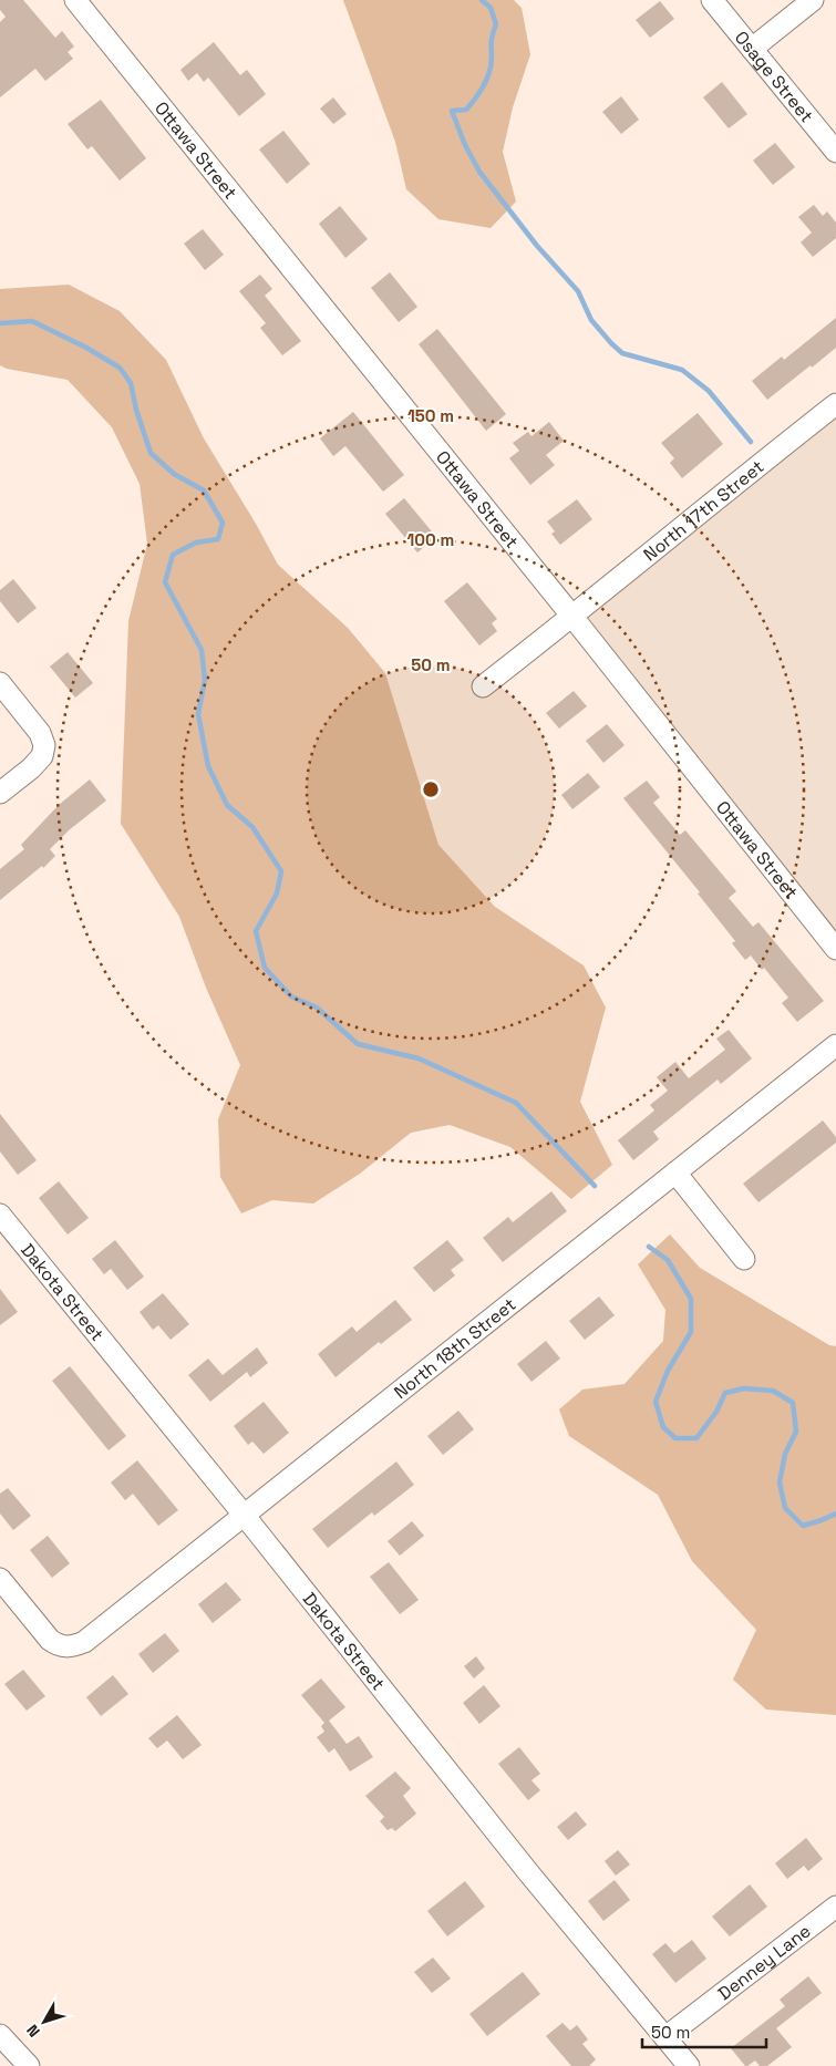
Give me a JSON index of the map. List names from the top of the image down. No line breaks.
{"streets":{"street":["Osage Street","Ottawa Street","North 17th Street","Dakota Street","North 18th Street","Denney Lane"]},"crossings":[["Ottawa Street","North 17th Street"],["Dakota Street","North 18th Street"],["Dakota Street","Denney Lane"]],"scale_bar":"50 m","north":"bottom left","rings":["150 m","100 m","50 m"]}
